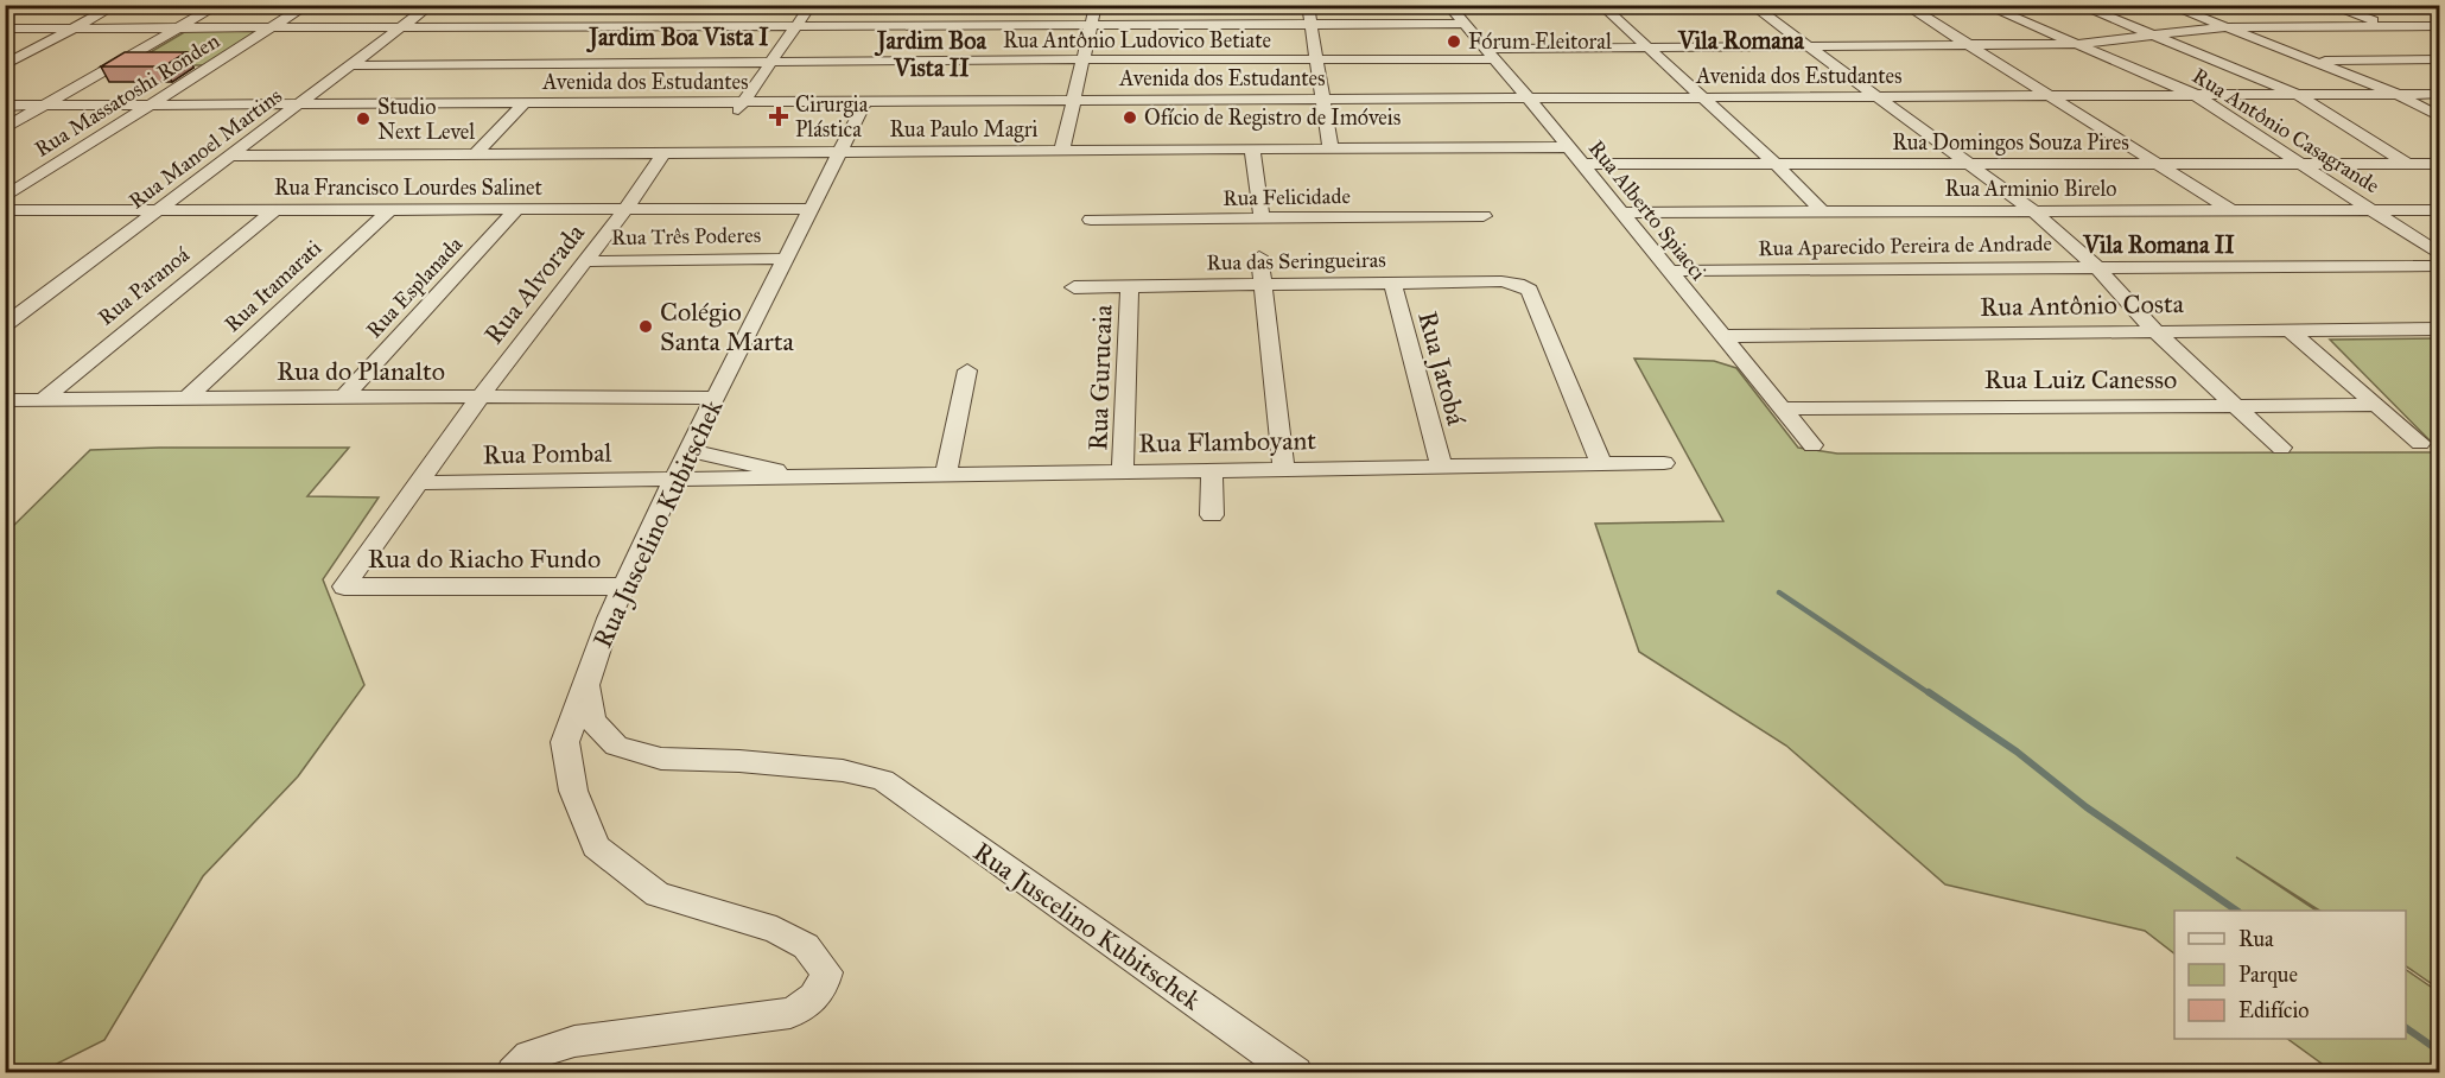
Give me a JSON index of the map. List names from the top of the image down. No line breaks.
{"streets":{"street":["Rua Antônio Ludovico Betiate","Avenida dos Estudantes","Rua Massatoshi Ronden","Rua Paulo Magri","Rua Antônio Casagrande","Rua Domingos Souza Pires","Rua Manoel Martins","Rua Francisco Lourdes Salinet","Rua Arminio Birelo","Rua Felicidade","Rua Alberto Spiacci","Rua Três Poderes","Rua Aparecido Pereira de Andrade","Rua das Seringueiras","Rua Alvorada","Rua Paranoá","Rua Itamarati","Rua Esplanada","Rua Antônio Costa","Rua Jatobá","Rua do Planalto","Rua Gurucaia","Rua Luiz Canesso","Rua Flamboyant","Rua Pombal","Rua Juscelino Kubitschek","Rua do Riacho Fundo"]},"crossings":[["Rua Antônio Ludovico Betiate","Rua Antônio Casagrande"],["Rua Antônio Ludovico Betiate","Rua Manoel Martins"],["Rua Antônio Ludovico Betiate","Rua Alberto Spiacci"],["Avenida dos Estudantes","Rua Massatoshi Ronden"],["Avenida dos Estudantes","Rua Antônio Casagrande"],["Avenida dos Estudantes","Rua Manoel Martins"],["Avenida dos Estudantes","Rua Alberto Spiacci"],["Avenida dos Estudantes","Rua Juscelino Kubitschek"],["Rua Paulo Magri","Rua Manoel Martins"],["Rua Paulo Magri","Rua Alberto Spiacci"],["Rua Paulo Magri","Rua Alvorada"],["Rua Paulo Magri","Rua Juscelino Kubitschek"],["Rua Antônio Casagrande","Rua Domingos Souza Pires"],["Rua Antônio Casagrande","Rua Arminio Birelo"],["Rua Domingos Souza Pires","Rua Alberto Spiacci"],["Rua Manoel Martins","Rua Francisco Lourdes Salinet"],["Rua Francisco Lourdes Salinet","Rua Alvorada"],["Rua Francisco Lourdes Salinet","Rua Paranoá"],["Rua Francisco Lourdes Salinet","Rua Itamarati"],["Rua Francisco Lourdes Salinet","Rua Esplanada"],["Rua Francisco Lourdes Salinet","Rua Juscelino Kubitschek"],["Rua Arminio Birelo","Rua Alberto Spiacci"],["Rua Alberto Spiacci","Rua Aparecido Pereira de Andrade"],["Rua Alberto Spiacci","Rua Antônio Costa"],["Rua Alberto Spiacci","Rua Luiz Canesso"],["Rua Três Poderes","Rua Alvorada"],["Rua Três Poderes","Rua Juscelino Kubitschek"],["Rua das Seringueiras","Rua Jatobá"],["Rua das Seringueiras","Rua Gurucaia"],["Rua das Seringueiras","Rua Flamboyant"],["Rua Alvorada","Rua do Planalto"],["Rua Alvorada","Rua Pombal"],["Rua Alvorada","Rua do Riacho Fundo"],["Rua Paranoá","Rua do Planalto"],["Rua Itamarati","Rua do Planalto"],["Rua Esplanada","Rua do Planalto"],["Rua Jatobá","Rua Flamboyant"],["Rua do Planalto","Rua Juscelino Kubitschek"],["Rua Gurucaia","Rua Flamboyant"],["Rua Flamboyant","Rua Pombal"],["Rua Flamboyant","Rua Juscelino Kubitschek"],["Rua Pombal","Rua Juscelino Kubitschek"],["Rua Juscelino Kubitschek","Rua do Riacho Fundo"]],"districts":["Jardim Boa Vista I","Jardim Boa Vista II","Vila Romana","Vila Romana II"],"places":{"other":["Fórum Eleitoral","Ofício de Registro de Imóveis","Studio Next Level","Colégio Santa Marta"],"health":["Cirurgia Plástica"]},"legend":["Rua","Parque","Edifício"]}
